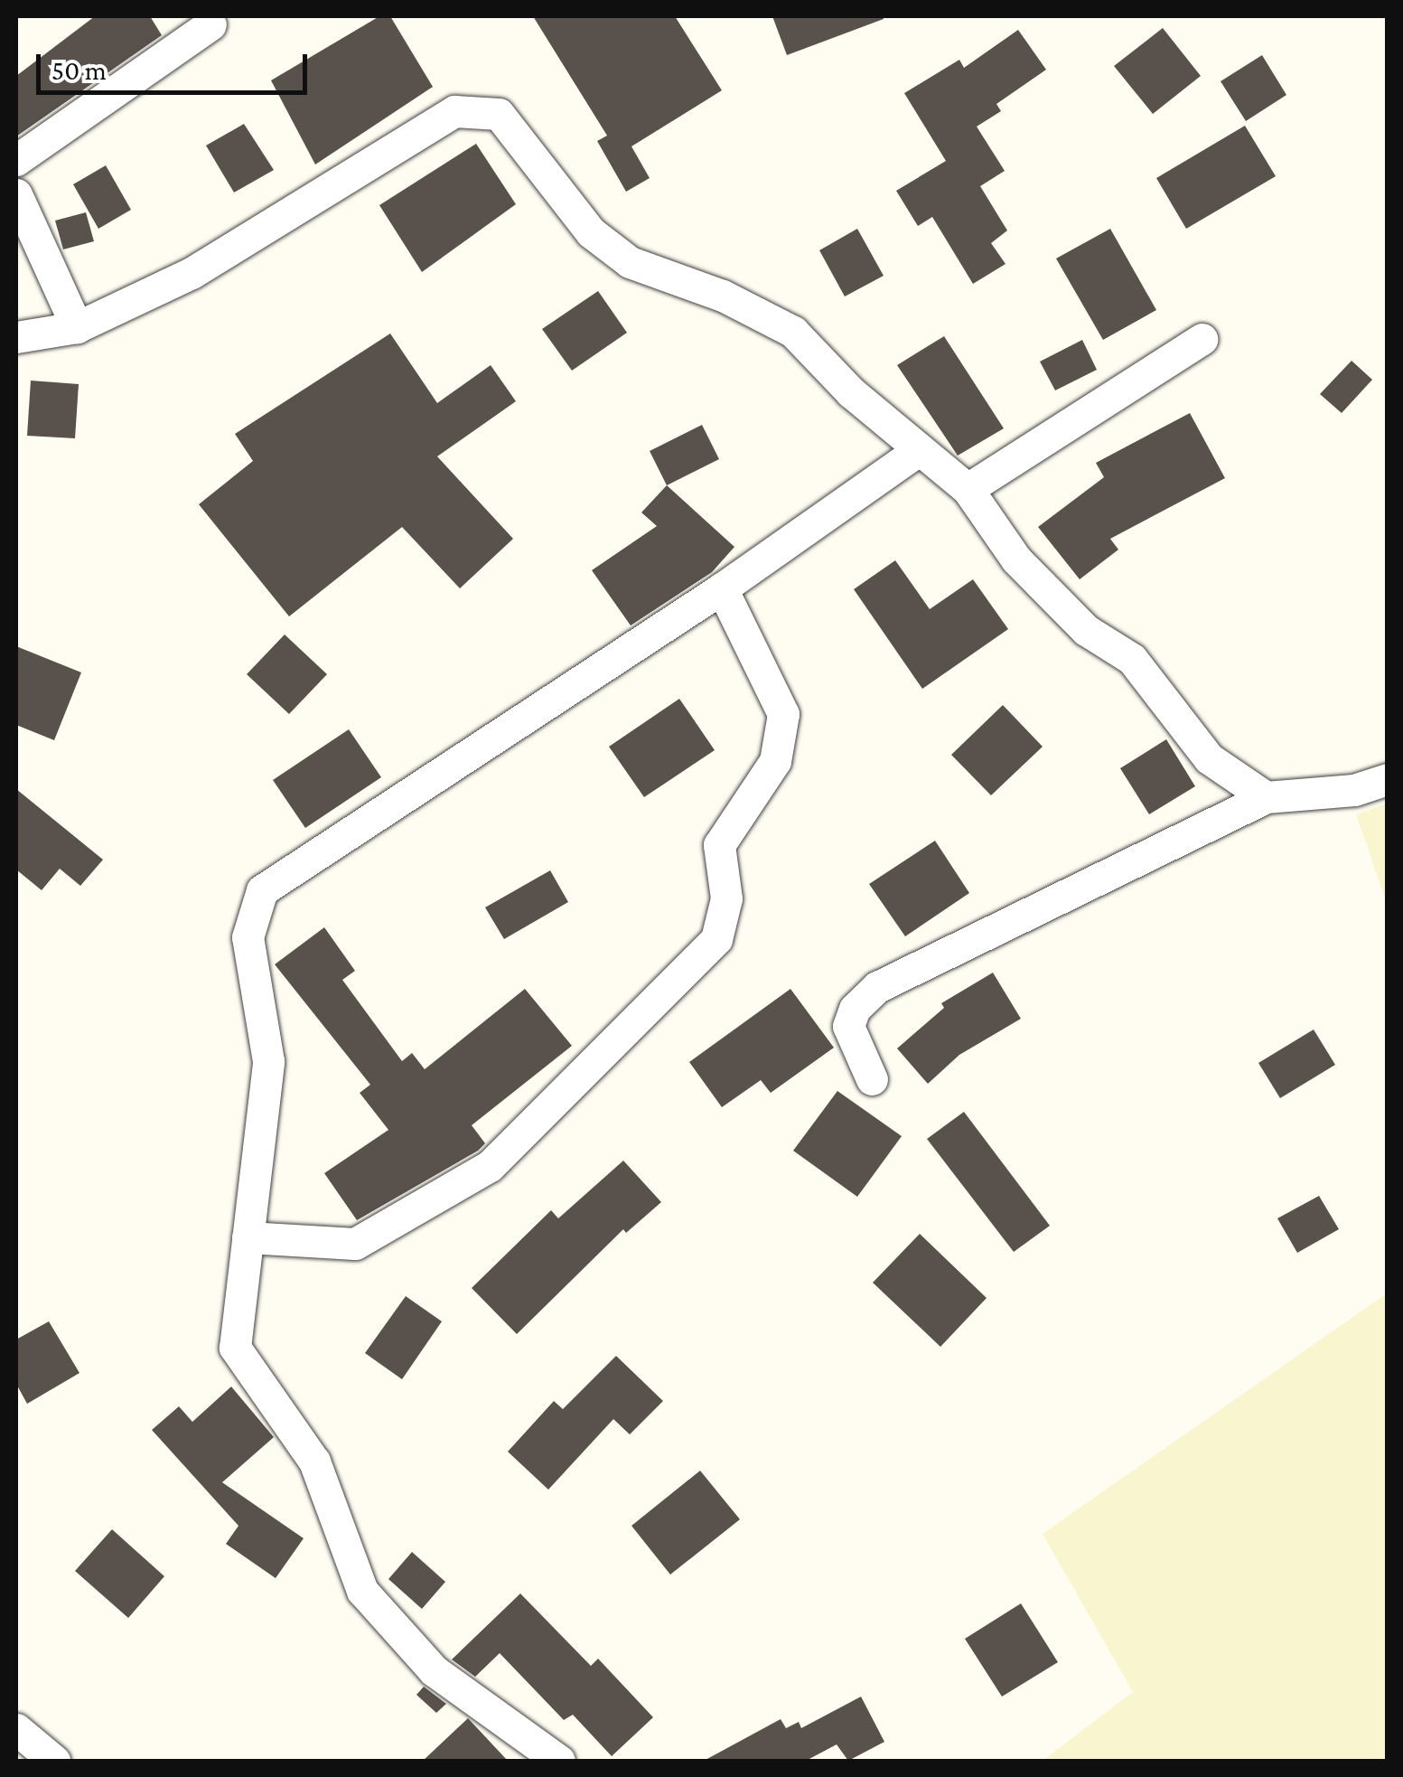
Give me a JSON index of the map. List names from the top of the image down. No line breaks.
{"scale_bar":"50 m"}
